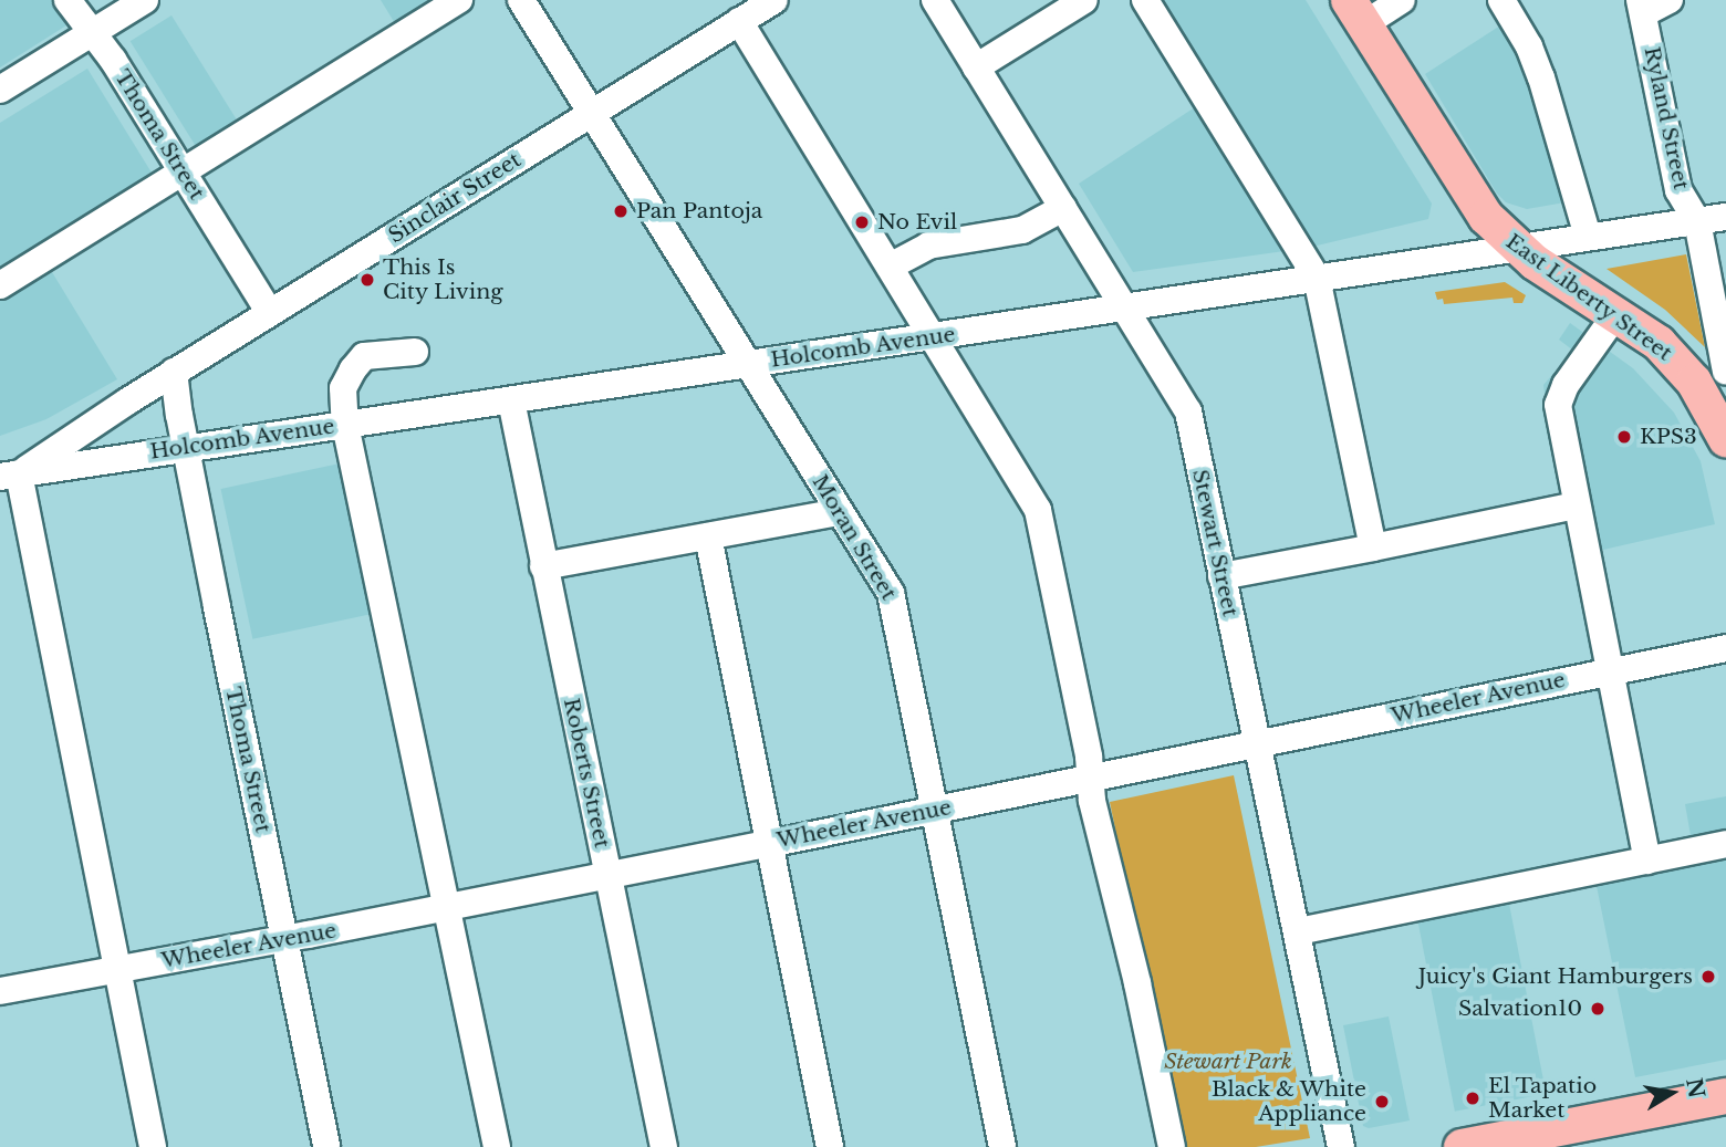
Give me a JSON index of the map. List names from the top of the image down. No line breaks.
{"streets":{"main road":["East Liberty Street"],"street":["Ryland Street","Thoma Street","Sinclair Street","Holcomb Avenue","Moran Street","Stewart Street","Wheeler Avenue","Roberts Street"]},"crossings":[["Ryland Street","Holcomb Avenue"],["Thoma Street","Sinclair Street"],["Thoma Street","Holcomb Avenue"],["Thoma Street","Wheeler Avenue"],["Sinclair Street","Holcomb Avenue"],["Sinclair Street","Moran Street"],["East Liberty Street","Holcomb Avenue"],["Holcomb Avenue","Moran Street"],["Holcomb Avenue","Stewart Street"],["Holcomb Avenue","Roberts Street"],["Moran Street","Wheeler Avenue"],["Stewart Street","Wheeler Avenue"],["Wheeler Avenue","Roberts Street"]],"parks":["Stewart Park"],"places":["Pan Pantoja","No Evil","This Is City Living","KPS3","Juicy's Giant Hamburgers","Salvation10","El Tapatio Market","Black & White Appliance"],"north":"right"}
